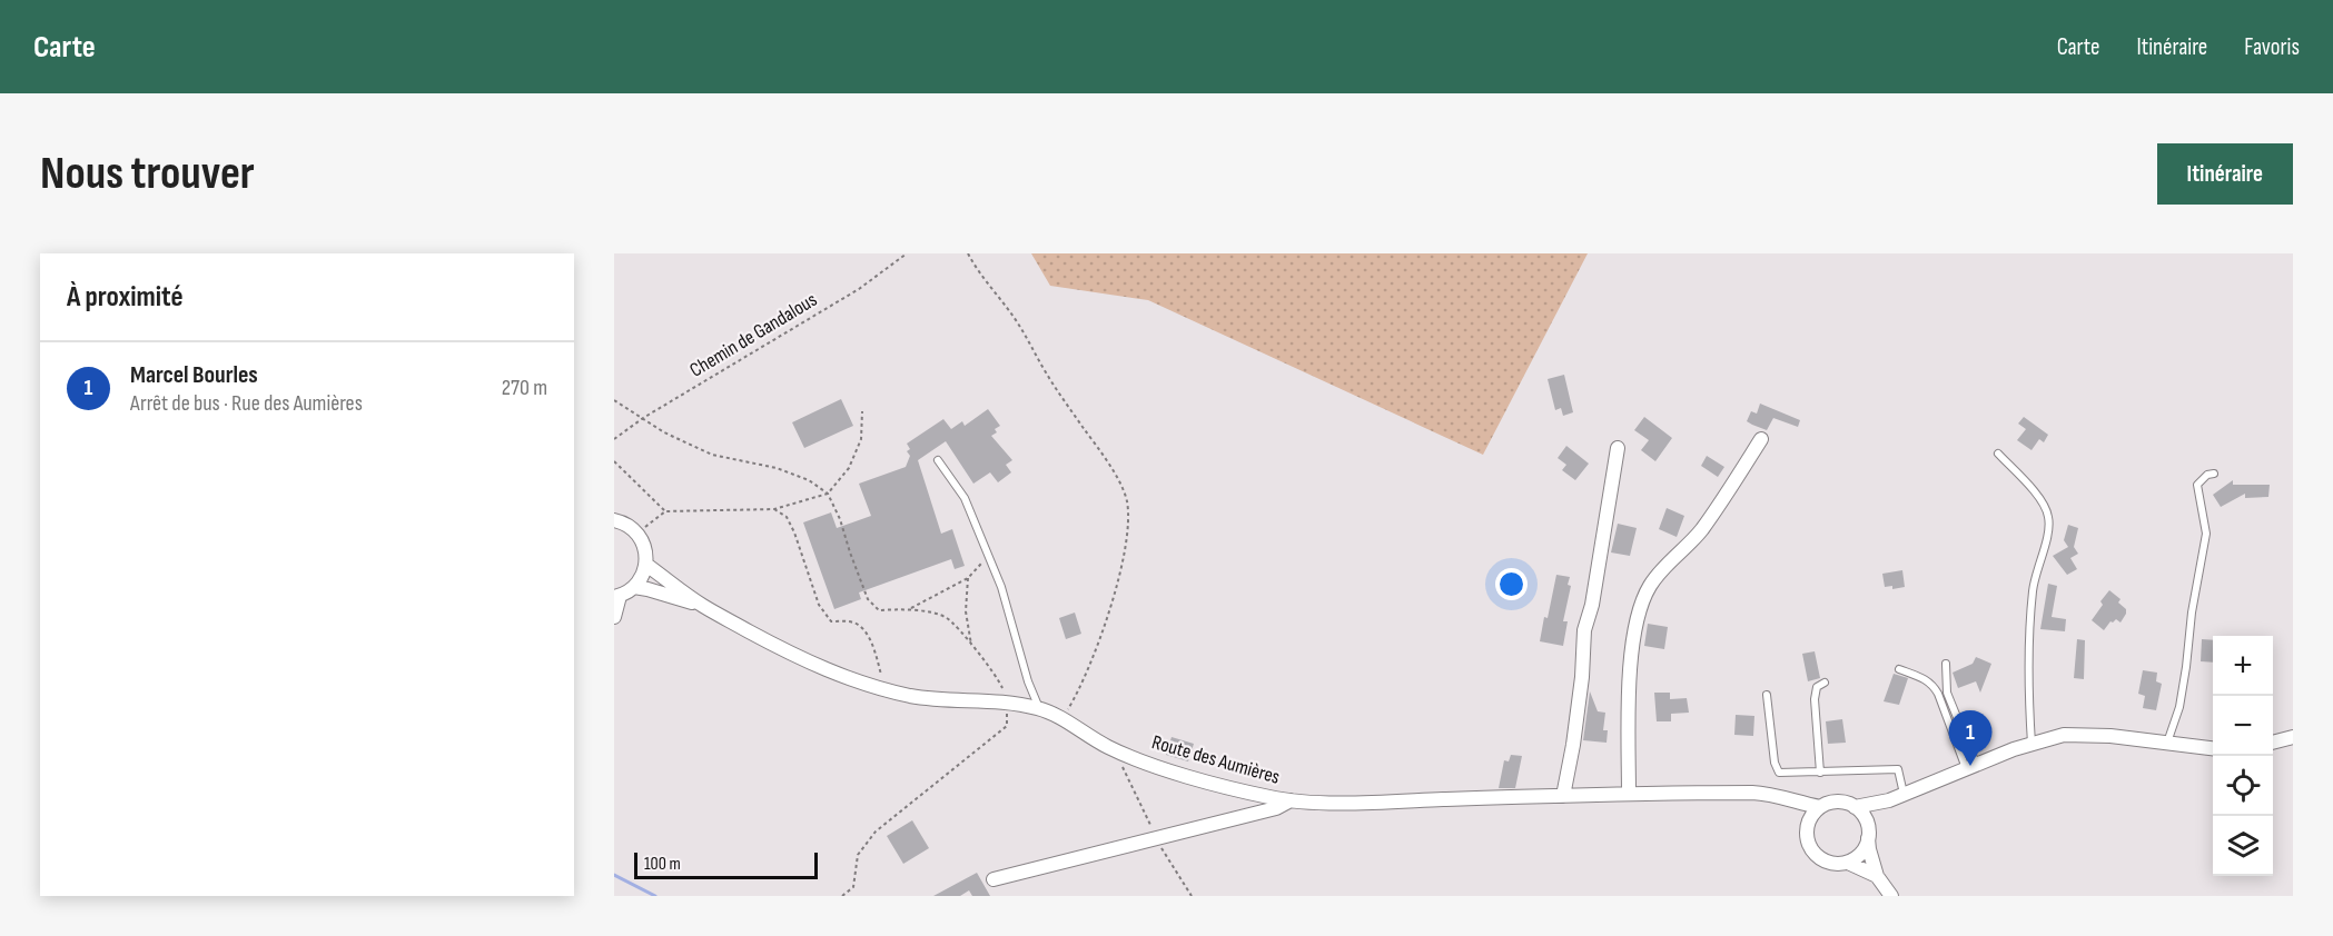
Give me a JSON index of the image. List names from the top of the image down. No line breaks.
{"streets":{"street":["Route des Aumières"],"path":["Chemin de Gandalous"]},"scale_bar":"100 m","page":{"header":"Carte","nav":["Carte","Itinéraire","Favoris"],"buttons":"Itinéraire","title":"Nous trouver","heading":"À proximité","list":[{"mark":"1","name":"Marcel Bourles","note":"Arrêt de bus · Rue des Aumières","value":"270 m"}],"map_buttons":["+","−"],"pins":"1","scale":"100 m"}}
